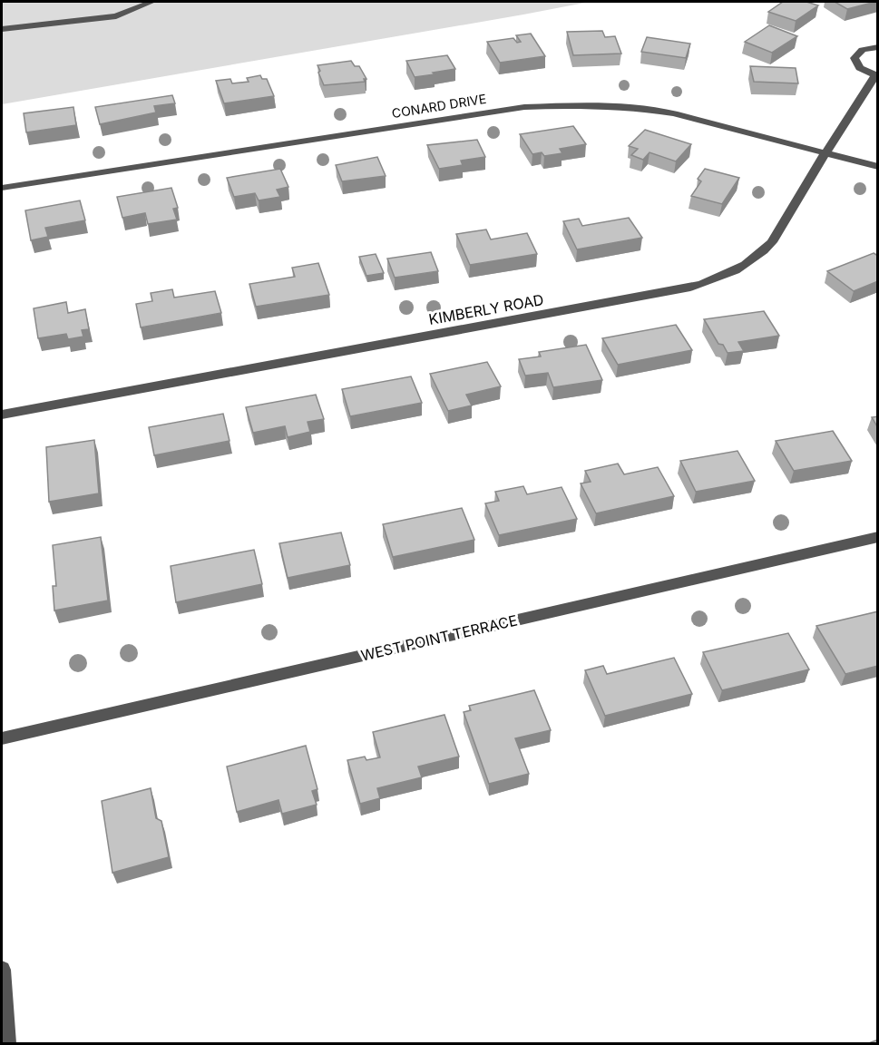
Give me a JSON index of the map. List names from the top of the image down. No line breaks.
{"streets":{"street":["CONARD DRIVE","KIMBERLY ROAD","WEST POINT TERRACE"]},"crossings":[["CONARD DRIVE","KIMBERLY ROAD"]]}
